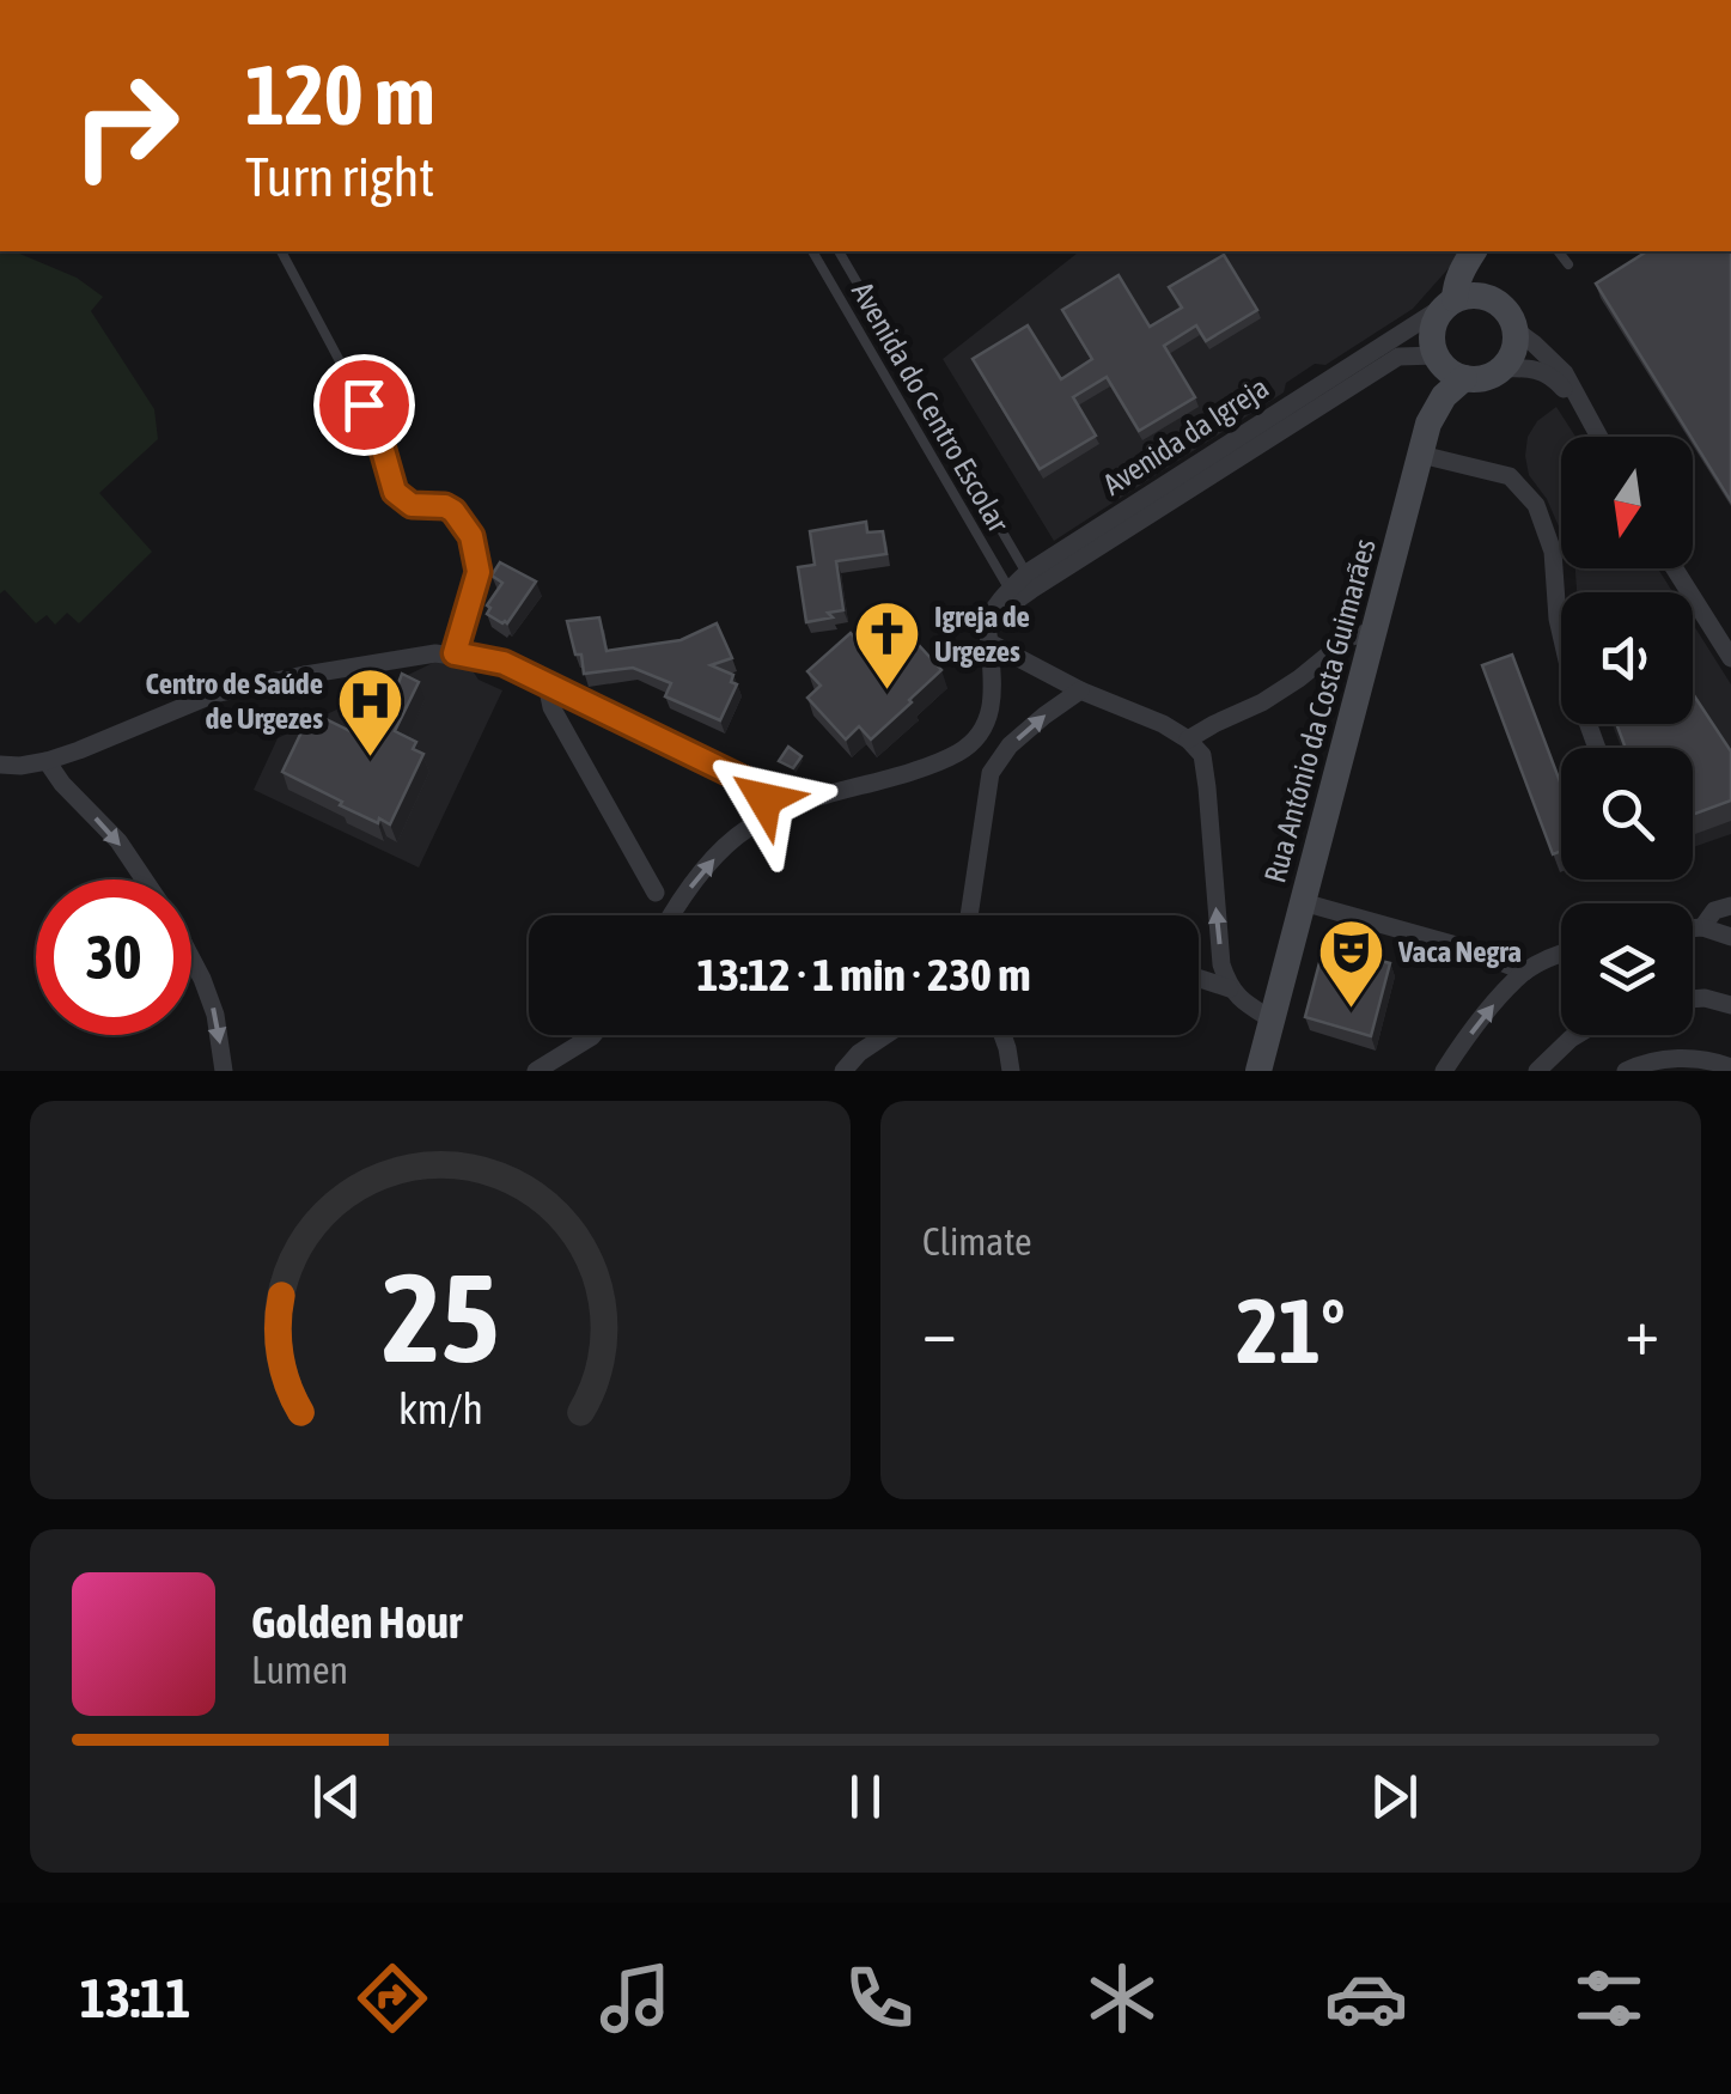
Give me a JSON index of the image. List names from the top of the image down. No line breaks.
{"streets":{"main road":["Rua António da Costa Guimarães"],"street":["Avenida da Igreja"],"lane":["Avenida do Centro Escolar"]},"crossings":[["Avenida do Centro Escolar","Avenida da Igreja"],["Avenida da Igreja","Rua António da Costa Guimarães"]],"places":{"church":["Igreja de Urgezes"],"hospital":["Centro de Saúde de Urgezes"],"theatre":["Vaca Negra"]},"north":"bottom","page":{"turn":["120 m","Turn right"],"limit":"30","trip":"13:12 · 1 min · 230 m","tile":"Climate","heat":["−","21°","+"],"song":["Golden Hour","Lumen"],"tabs":"13:11","gauge":["25","km/h"]}}
